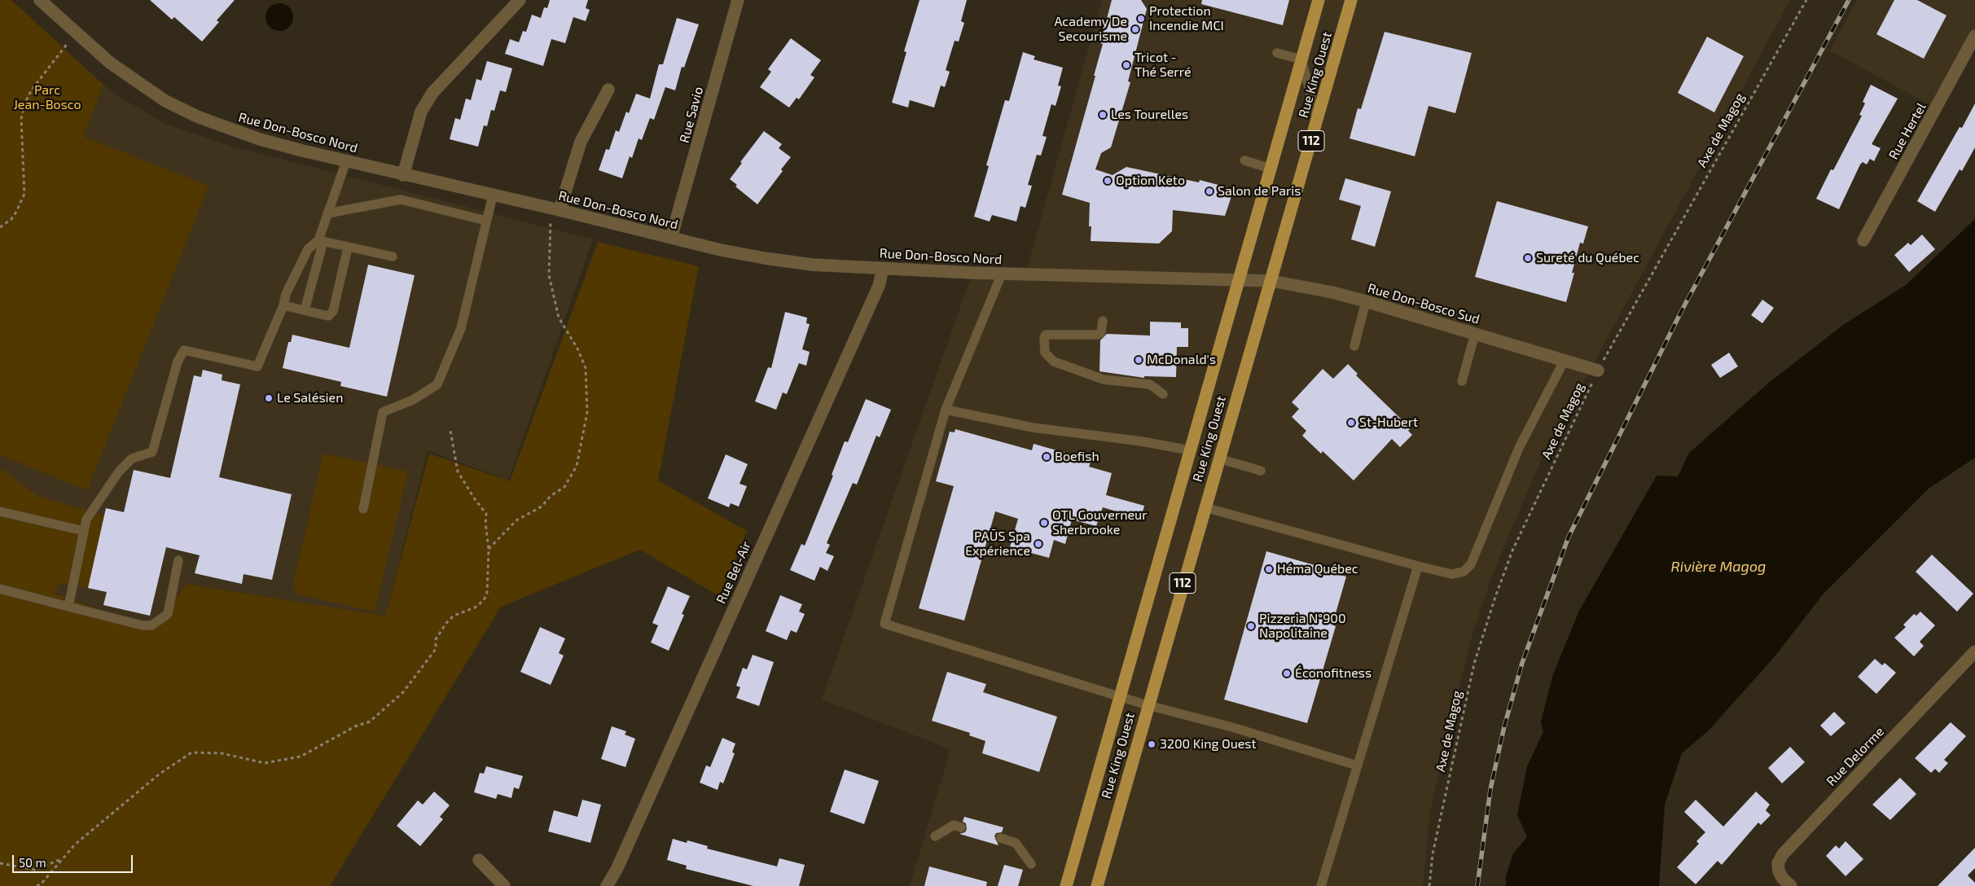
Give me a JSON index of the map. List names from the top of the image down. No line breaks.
{"streets":{"main road":["Rue King Ouest","112"],"street":["Rue Savio","Rue Hertel","Rue Don-Bosco Nord","Rue Don-Bosco Sud","Rue Bel-Air","Rue Delorme"],"path":["Axe de Magog"]},"crossings":[["Rue King Ouest","Rue Don-Bosco Nord"],["Rue King Ouest","Rue Don-Bosco Sud"],["Rue Savio","Rue Don-Bosco Nord"],["Axe de Magog","Rue Don-Bosco Sud"],["Rue Don-Bosco Nord","Rue Don-Bosco Sud"],["Rue Don-Bosco Nord","Rue Bel-Air"]],"water":["Rivière Magog"],"parks":["Parc Jean-Bosco"],"places":["Protection Incendie MCI","Academy De Secourisme","Tricot - Thé Serré","Les Tourelles","Option Keto","Salon de Paris","Sureté du Québec","McDonald's","Le Salésien","St-Hubert","Boefish","OTL Gouverneur Sherbrooke","PAŪS Spa Expérience","Héma Québec","Pizzeria N°900 Napolitaine","Éconofitness","3200 King Ouest"],"scale_bar":"50 m"}
